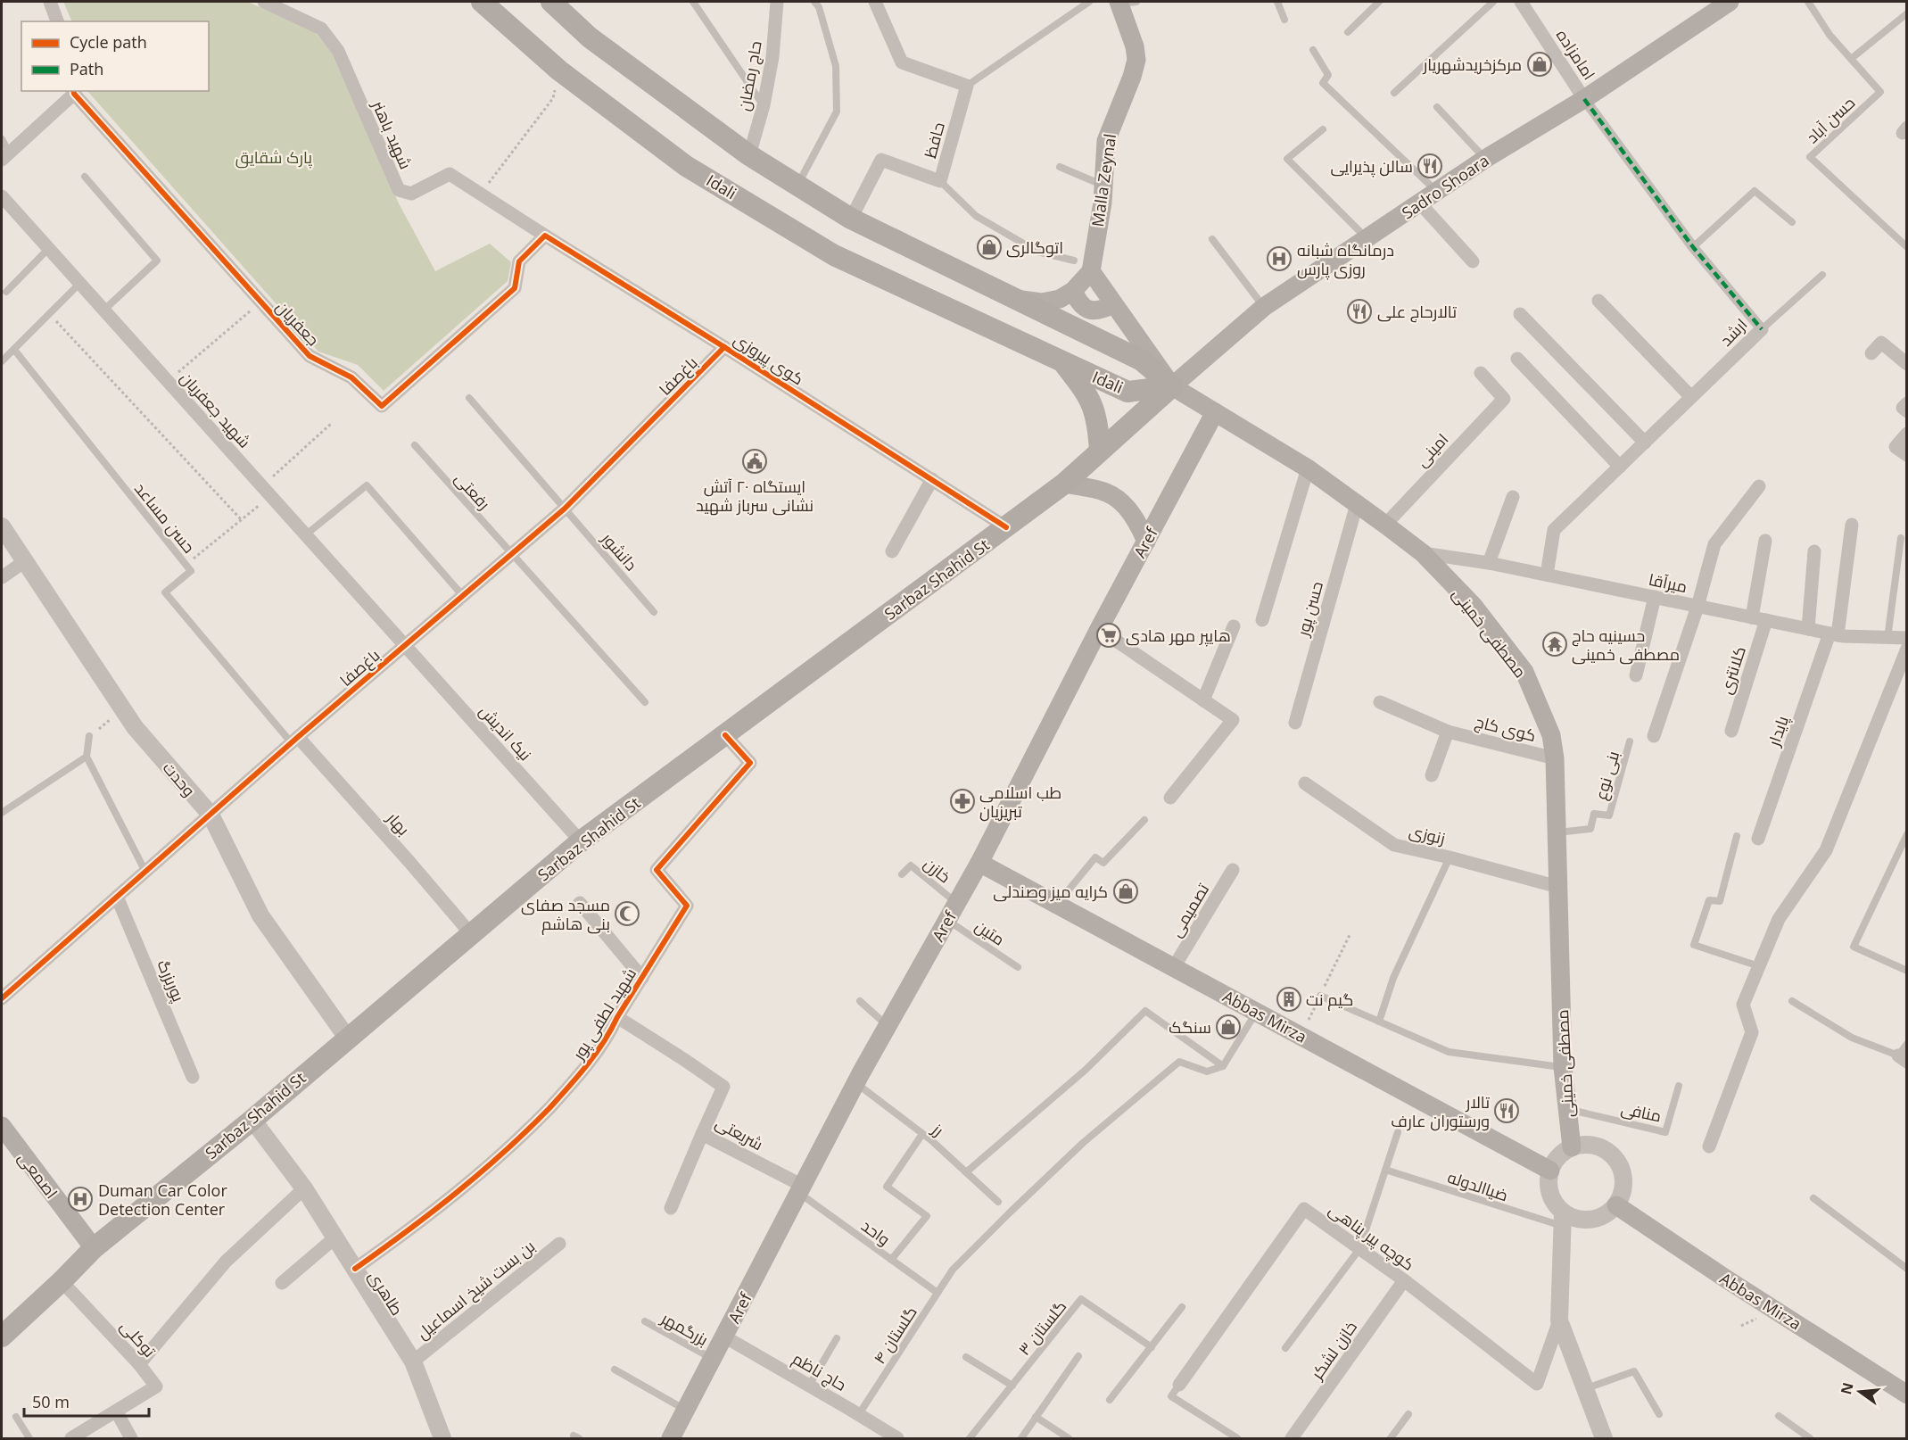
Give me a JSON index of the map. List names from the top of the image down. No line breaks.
{"streets":{"main road":["Malla Zeynal","Idali","Sadro Shoara","Aref","Sarbaz Shahid St","مصطفی خمینی","Abbas Mirza","اصمعی"],"street":["امامزاده","حاج رمضان","شهید باهنر","حافظ","جعفریان","ارشد","کوی پیروزی","باغ‌صفا","شهید جعفریان","امینی","میرآقا","حسن پور","کلانتری","کوی کاج","پایدار","نیک اندیش","وحدت","بهار","زنوزی","تصمیمی","پوربزرگ","شهید لطفی پور","شریعتی","کوچه پیر پناهی","بن بست شیخ اسماعیل","طاهری","توکلی","خازن لشکر","حاج ناظم"],"lane":["حسن آباد","رفعتی","حسن مساعد","دانشور","بنی نوع","خازن","متین","منافی","رز","ضیاالدوله","واحد","گلستان ۳","بزرگمهر","گلستان ۴"]},"crossings":[["امامزاده","Sadro Shoara"],["امامزاده","ارشد"],["حاج رمضان","Idali"],["شهید باهنر","جعفریان"],["شهید باهنر","کوی پیروزی"],["Idali","Sadro Shoara"],["Idali","Sarbaz Shahid St"],["Idali","مصطفی خمینی"],["Sadro Shoara","ارشد"],["Sadro Shoara","Sarbaz Shahid St"],["Sadro Shoara","مصطفی خمینی"],["جعفریان","کوی پیروزی"],["ارشد","میرآقا"],["کوی پیروزی","باغ‌صفا"],["کوی پیروزی","Sarbaz Shahid St"],["باغ‌صفا","شهید جعفریان"],["باغ‌صفا","رفعتی"],["باغ‌صفا","حسن مساعد"],["باغ‌صفا","دانشور"],["باغ‌صفا","نیک اندیش"],["باغ‌صفا","وحدت"],["باغ‌صفا","بهار"],["باغ‌صفا","پوربزرگ"],["شهید جعفریان","نیک اندیش"],["امینی","مصطفی خمینی"],["حسن مساعد","بهار"],["Aref","مصطفی خمینی"],["Aref","خازن"],["Aref","متین"],["Aref","Abbas Mirza"],["Aref","رز"],["Aref","شریعتی"],["Aref","واحد"],["Aref","بزرگمهر"],["Aref","حاج ناظم"],["Sarbaz Shahid St","مصطفی خمینی"],["Sarbaz Shahid St","نیک اندیش"],["Sarbaz Shahid St","وحدت"],["Sarbaz Shahid St","بهار"],["Sarbaz Shahid St","شهید لطفی پور"],["Sarbaz Shahid St","اصمعی"],["Sarbaz Shahid St","طاهری"],["Sarbaz Shahid St","توکلی"],["میرآقا","مصطفی خمینی"],["میرآقا","کلانتری"],["میرآقا","پایدار"],["حسن پور","مصطفی خمینی"],["مصطفی خمینی","کوی کاج"],["مصطفی خمینی","بنی نوع"],["مصطفی خمینی","زنوزی"],["مصطفی خمینی","Abbas Mirza"],["مصطفی خمینی","منافی"],["مصطفی خمینی","ضیاالدوله"],["تصمیمی","Abbas Mirza"],["شهید لطفی پور","شریعتی"],["شهید لطفی پور","طاهری"],["Abbas Mirza","ضیاالدوله"],["شریعتی","واحد"],["واحد","گلستان ۴"],["کوچه پیر پناهی","خازن لشکر"],["بن بست شیخ اسماعیل","طاهری"],["گلستان ۴","حاج ناظم"]],"parks":["پارک شقایق"],"places":{"shop":["مرکزخریدشهریار","اتوگالری","کرایه میز وصندلی","سنگک"],"restaurant":["سالن پذیرایی","تالارحاج علی","تالار ورستوران عارف"],"hospital":["درمانگاه شبانه روزی پارس","Duman Car Color Detection Center"],"public building":["ایستگاه ۲۰ آتش نشانی سرباز شهید"],"supermarket":["هایپر مهر هادی"],"temple":["حسینیه حاج مصطفی خمینی"],"pharmacy":["طب اسلامی تبریزیان"],"mosque":["مسجد صفای بنی هاشم"],"building":["گیم نت"]},"legend":["Cycle path","Path"],"scale_bar":"50 m","north":"left"}
